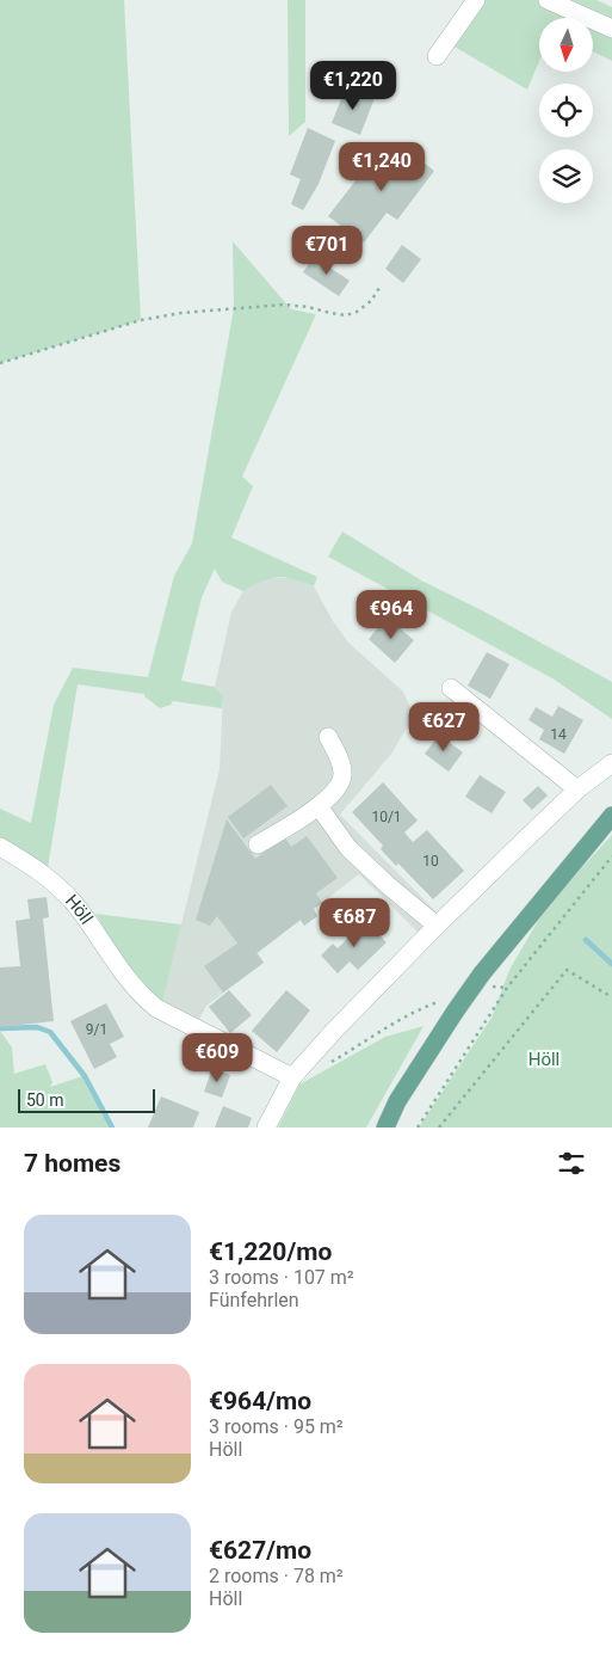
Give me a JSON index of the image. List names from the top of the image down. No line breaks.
{"streets":{"street":["Höll"]},"parks":["Höll"],"house_numbers":["14","10/1","10","9/1"],"scale_bar":"50 m","north":"bottom","page":{"price":["€1,220","€1,240","€701","€964","€627","€687","€609"],"scale":"50 m","heading":"7 homes","list":[{"name":"€1,220/mo","note":"3 rooms · 107 m² · Fünfehrlen"},{"name":"€964/mo","note":"3 rooms · 95 m² · Höll"},{"name":"€627/mo","note":"2 rooms · 78 m² · Höll"}]}}
